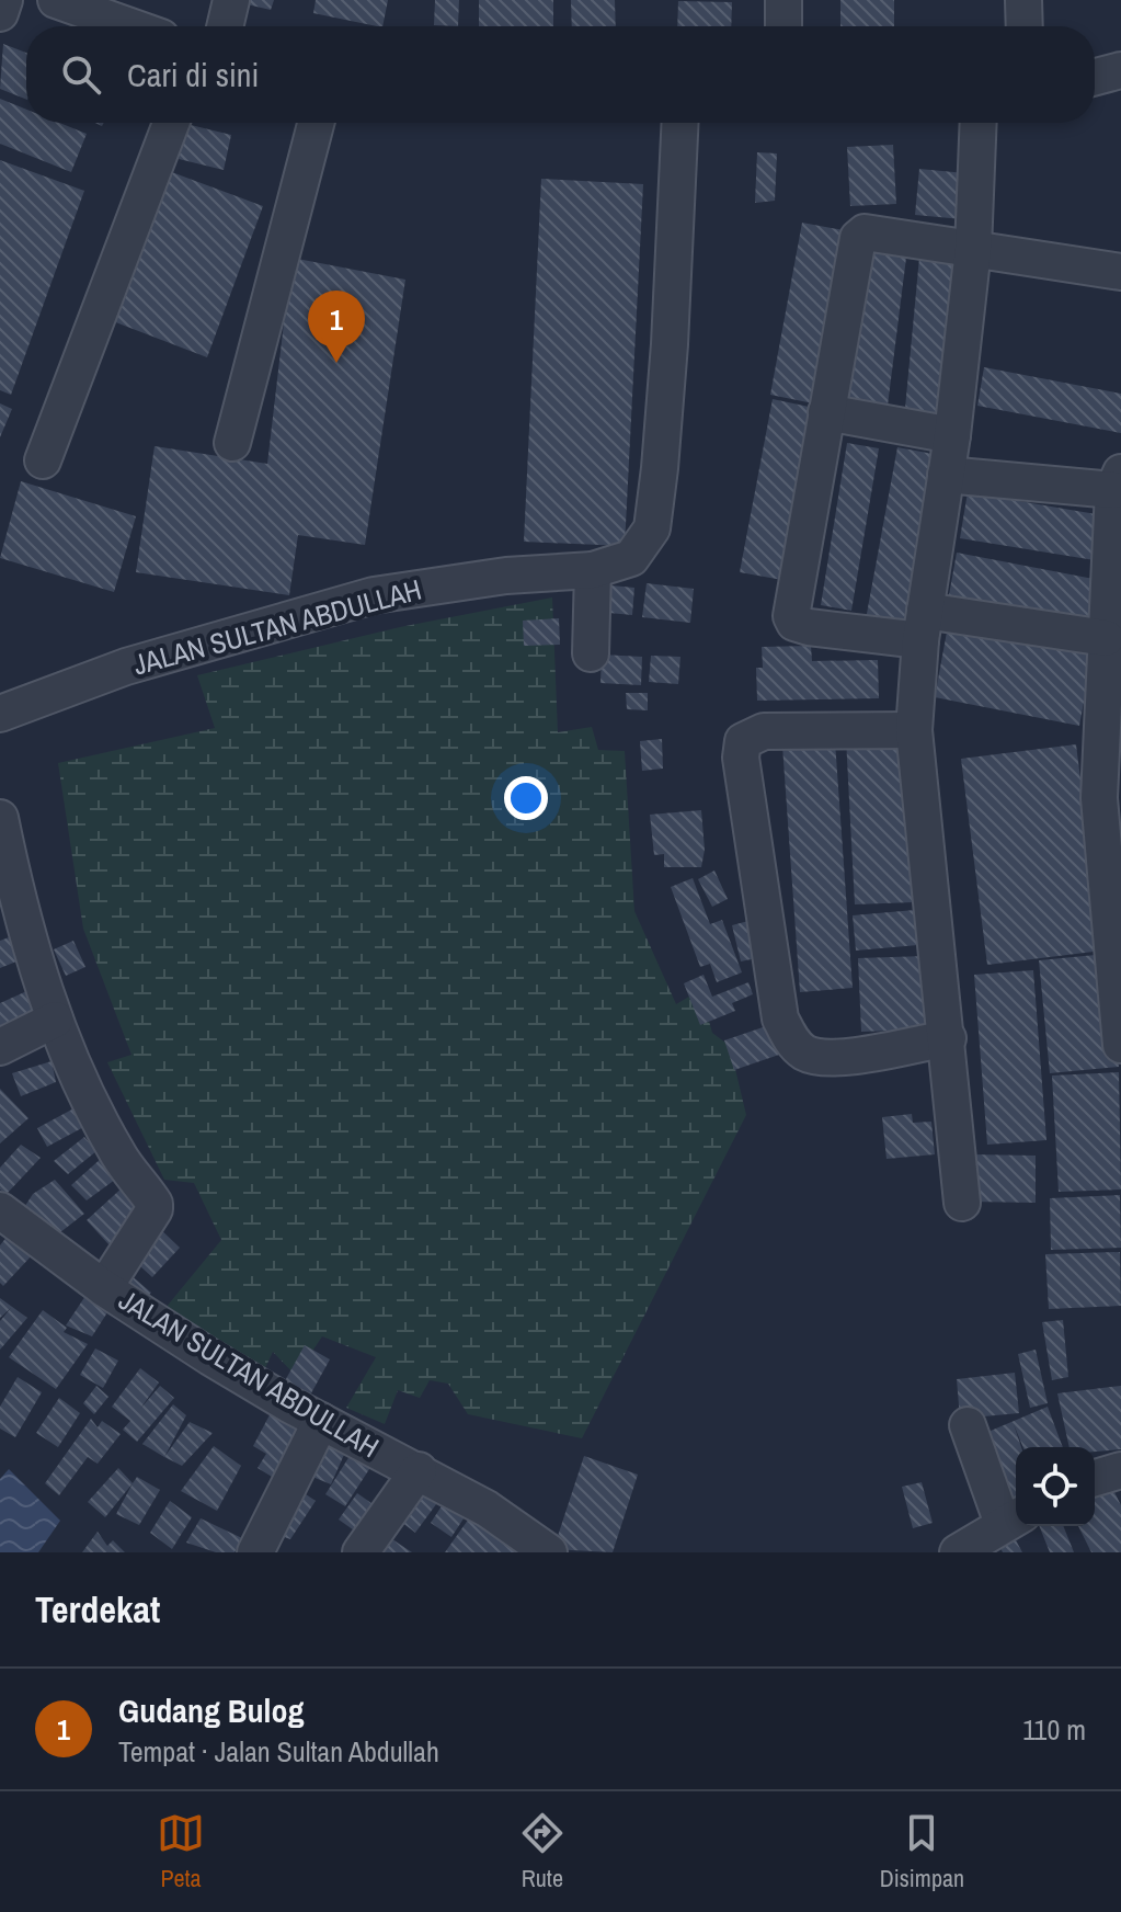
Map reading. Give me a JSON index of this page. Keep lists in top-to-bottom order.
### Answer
{
  "streets": {
    "street": ["JALAN SULTAN ABDULLAH"]
  },
  "page": {
    "search": "Cari di sini",
    "pins": "1",
    "heading": "Terdekat",
    "list": [
      {
        "mark": "1",
        "name": "Gudang Bulog",
        "note": "Tempat · Jalan Sultan Abdullah",
        "value": "110 m"
      }
    ],
    "nav": ["Peta", "Rute", "Disimpan"]
  }
}
